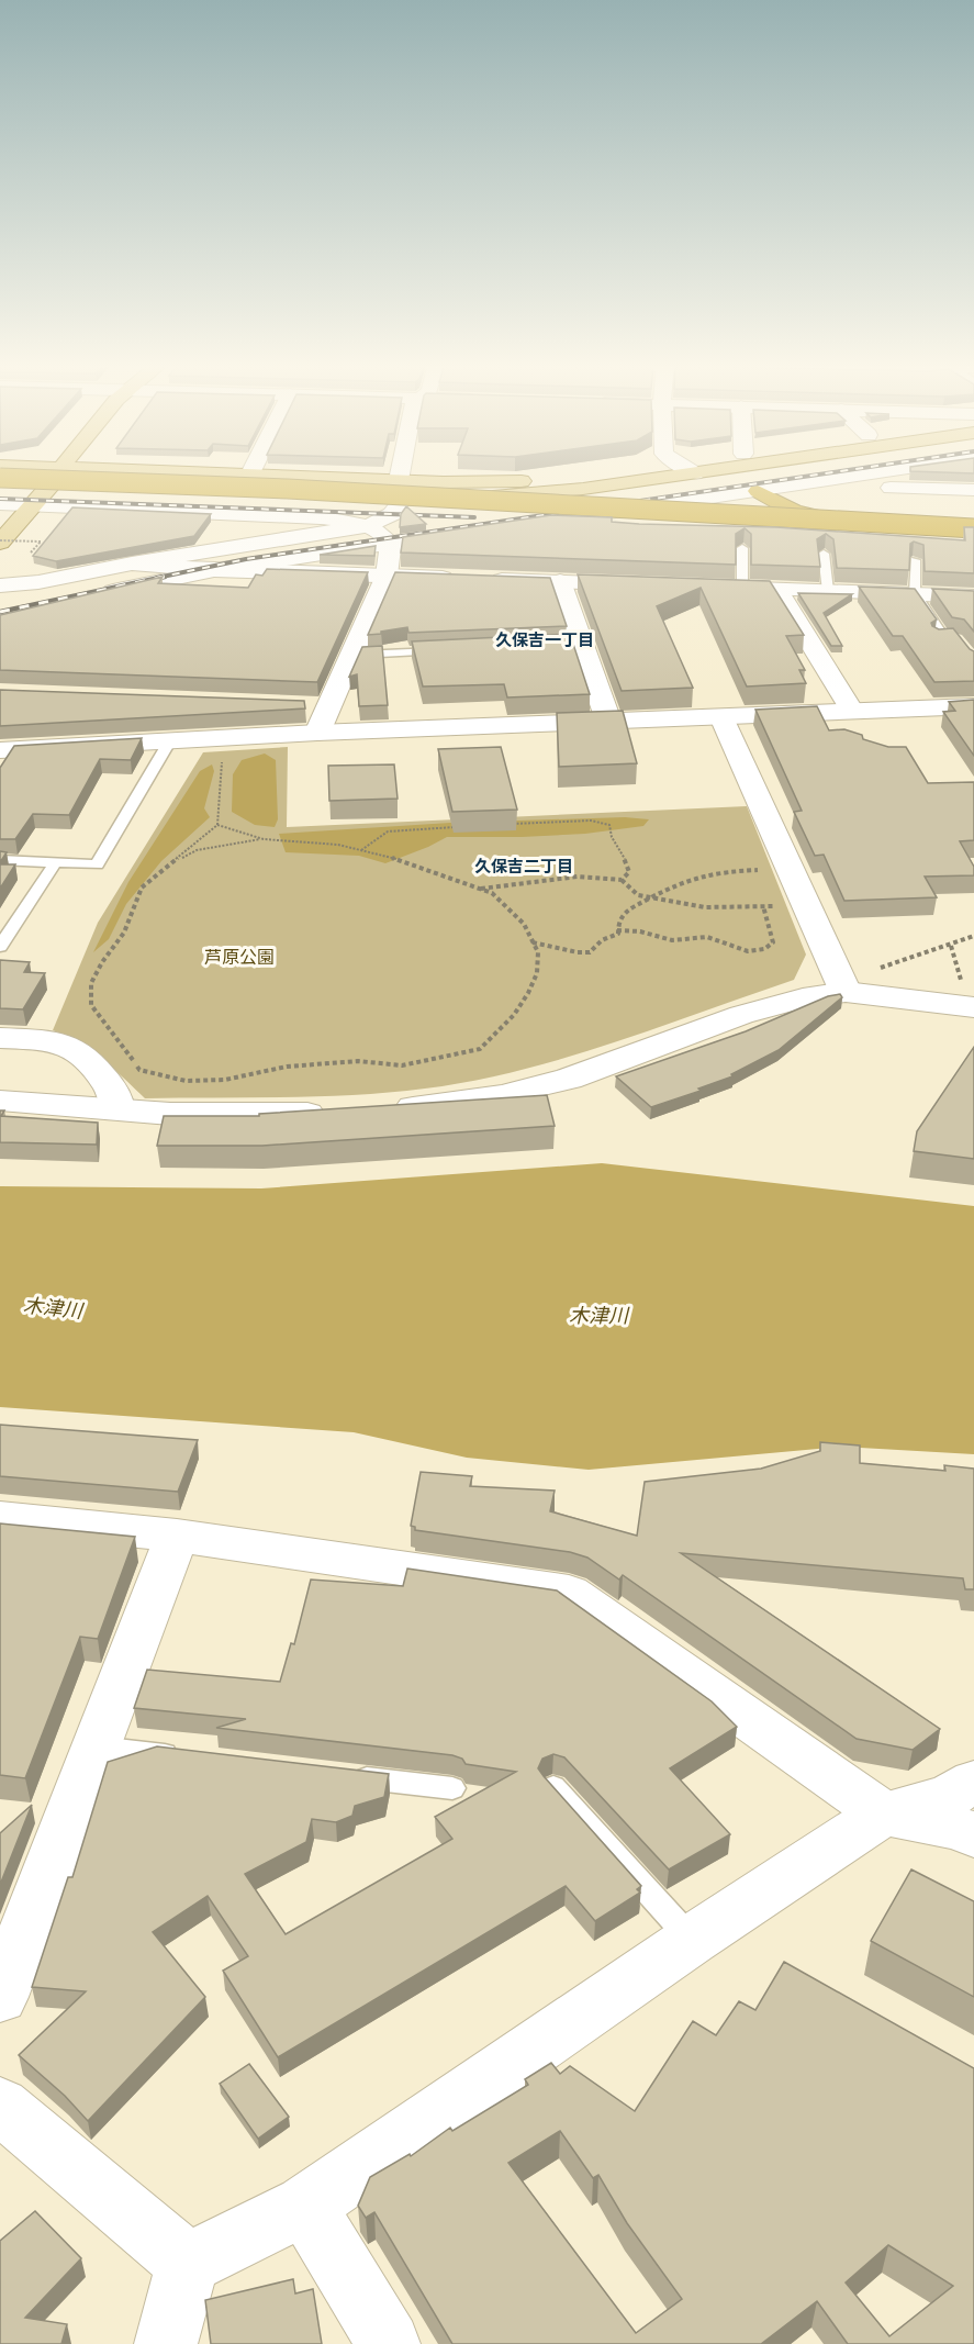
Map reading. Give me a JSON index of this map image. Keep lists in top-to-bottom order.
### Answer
{
  "districts": ["久保吉一丁目", "久保吉二丁目"],
  "water": ["木津川"],
  "parks": ["芦原公園"]
}
